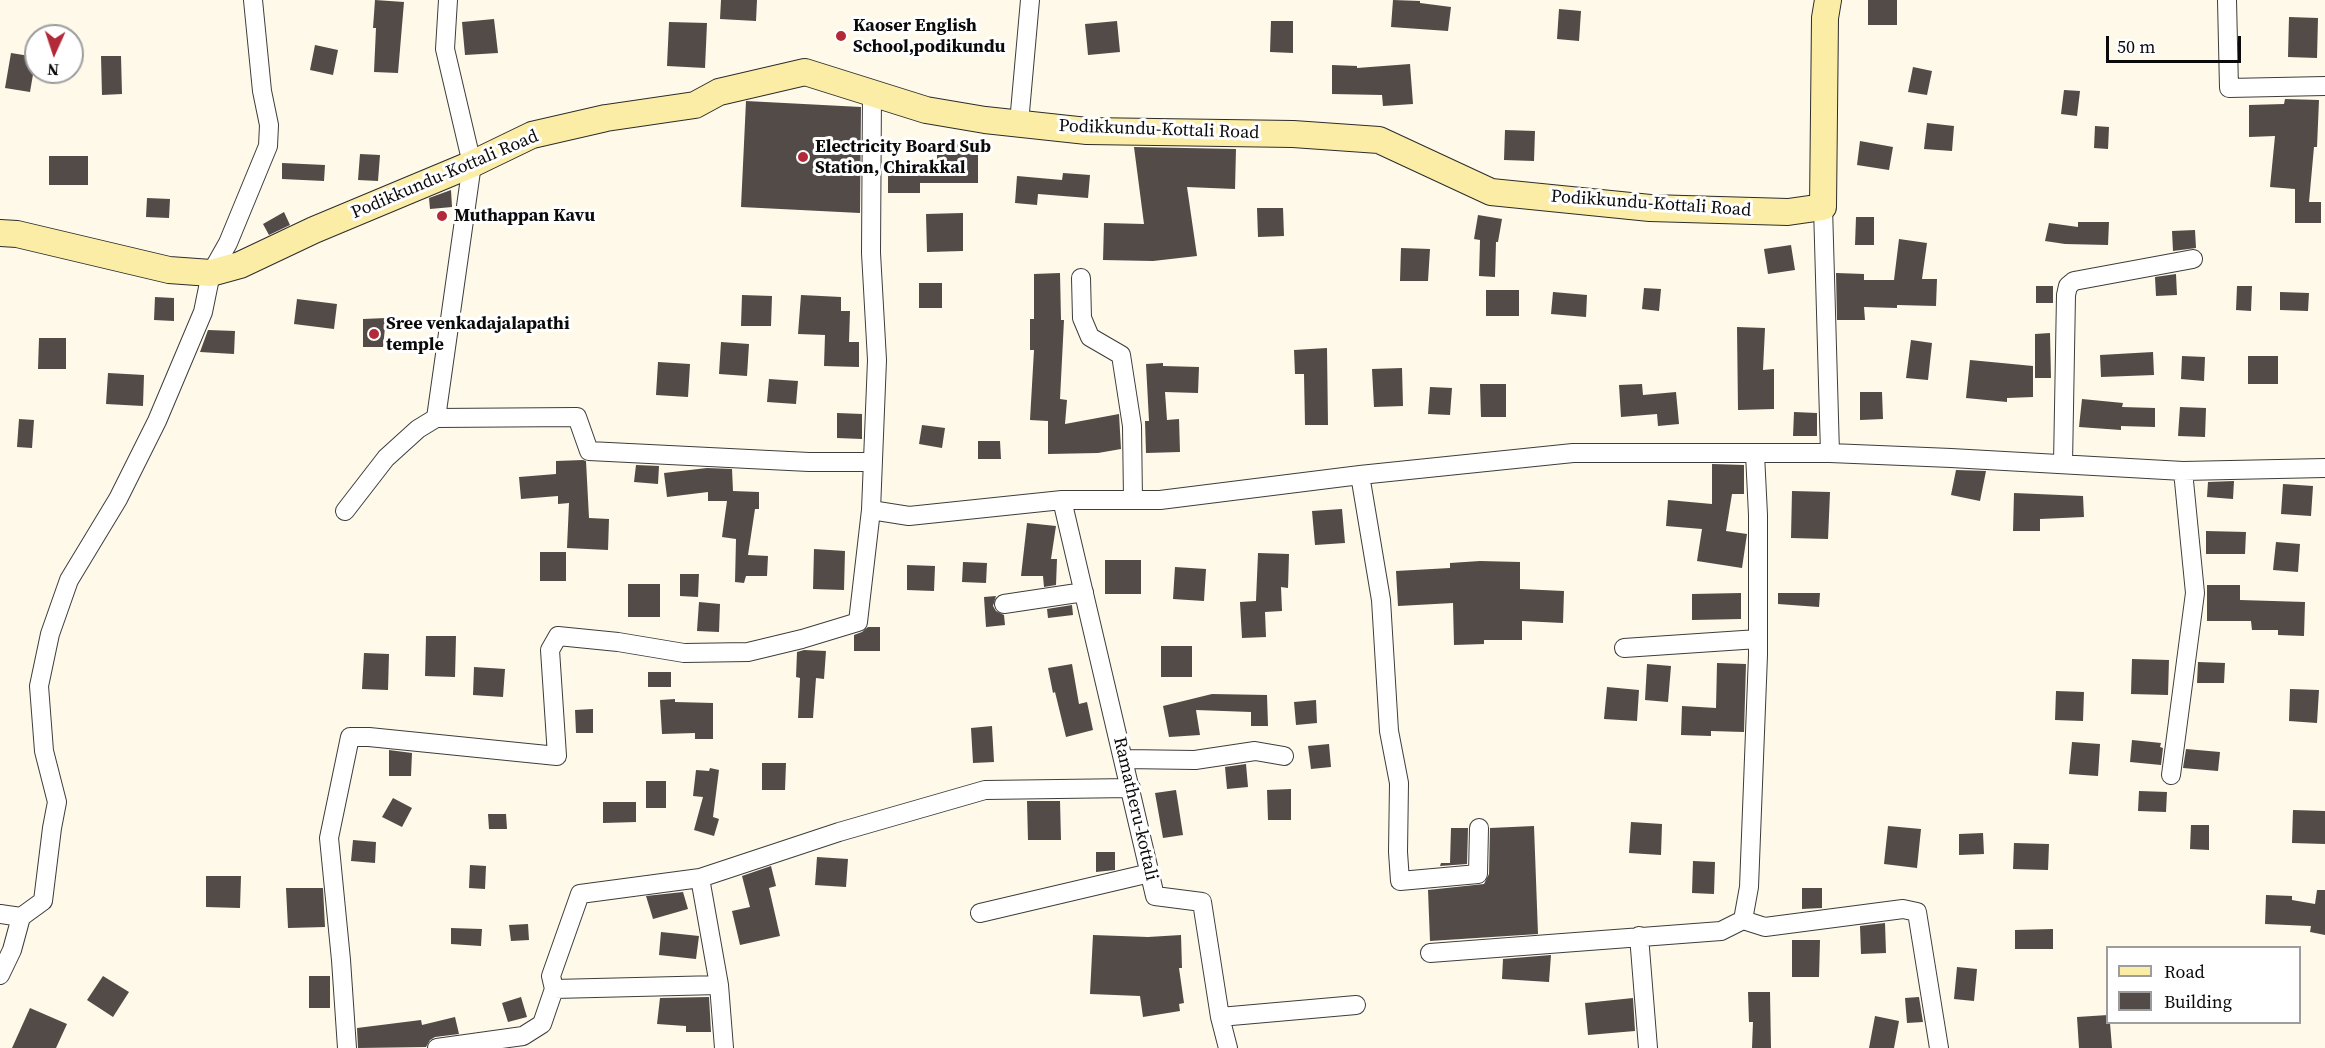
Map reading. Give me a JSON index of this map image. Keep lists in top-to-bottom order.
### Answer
{
  "streets": {
    "main road": ["Podikkundu-Kottali Road"],
    "street": ["Ramatheru-kottali"]
  },
  "places": [
    "Kaoser English School,podikundu",
    "Electricity Board Sub Station, Chirakkal",
    "Muthappan Kavu",
    "Sree venkadajalapathi temple"
  ],
  "legend": ["Road", "Building"],
  "scale_bar": "50 m",
  "north": "bottom"
}
